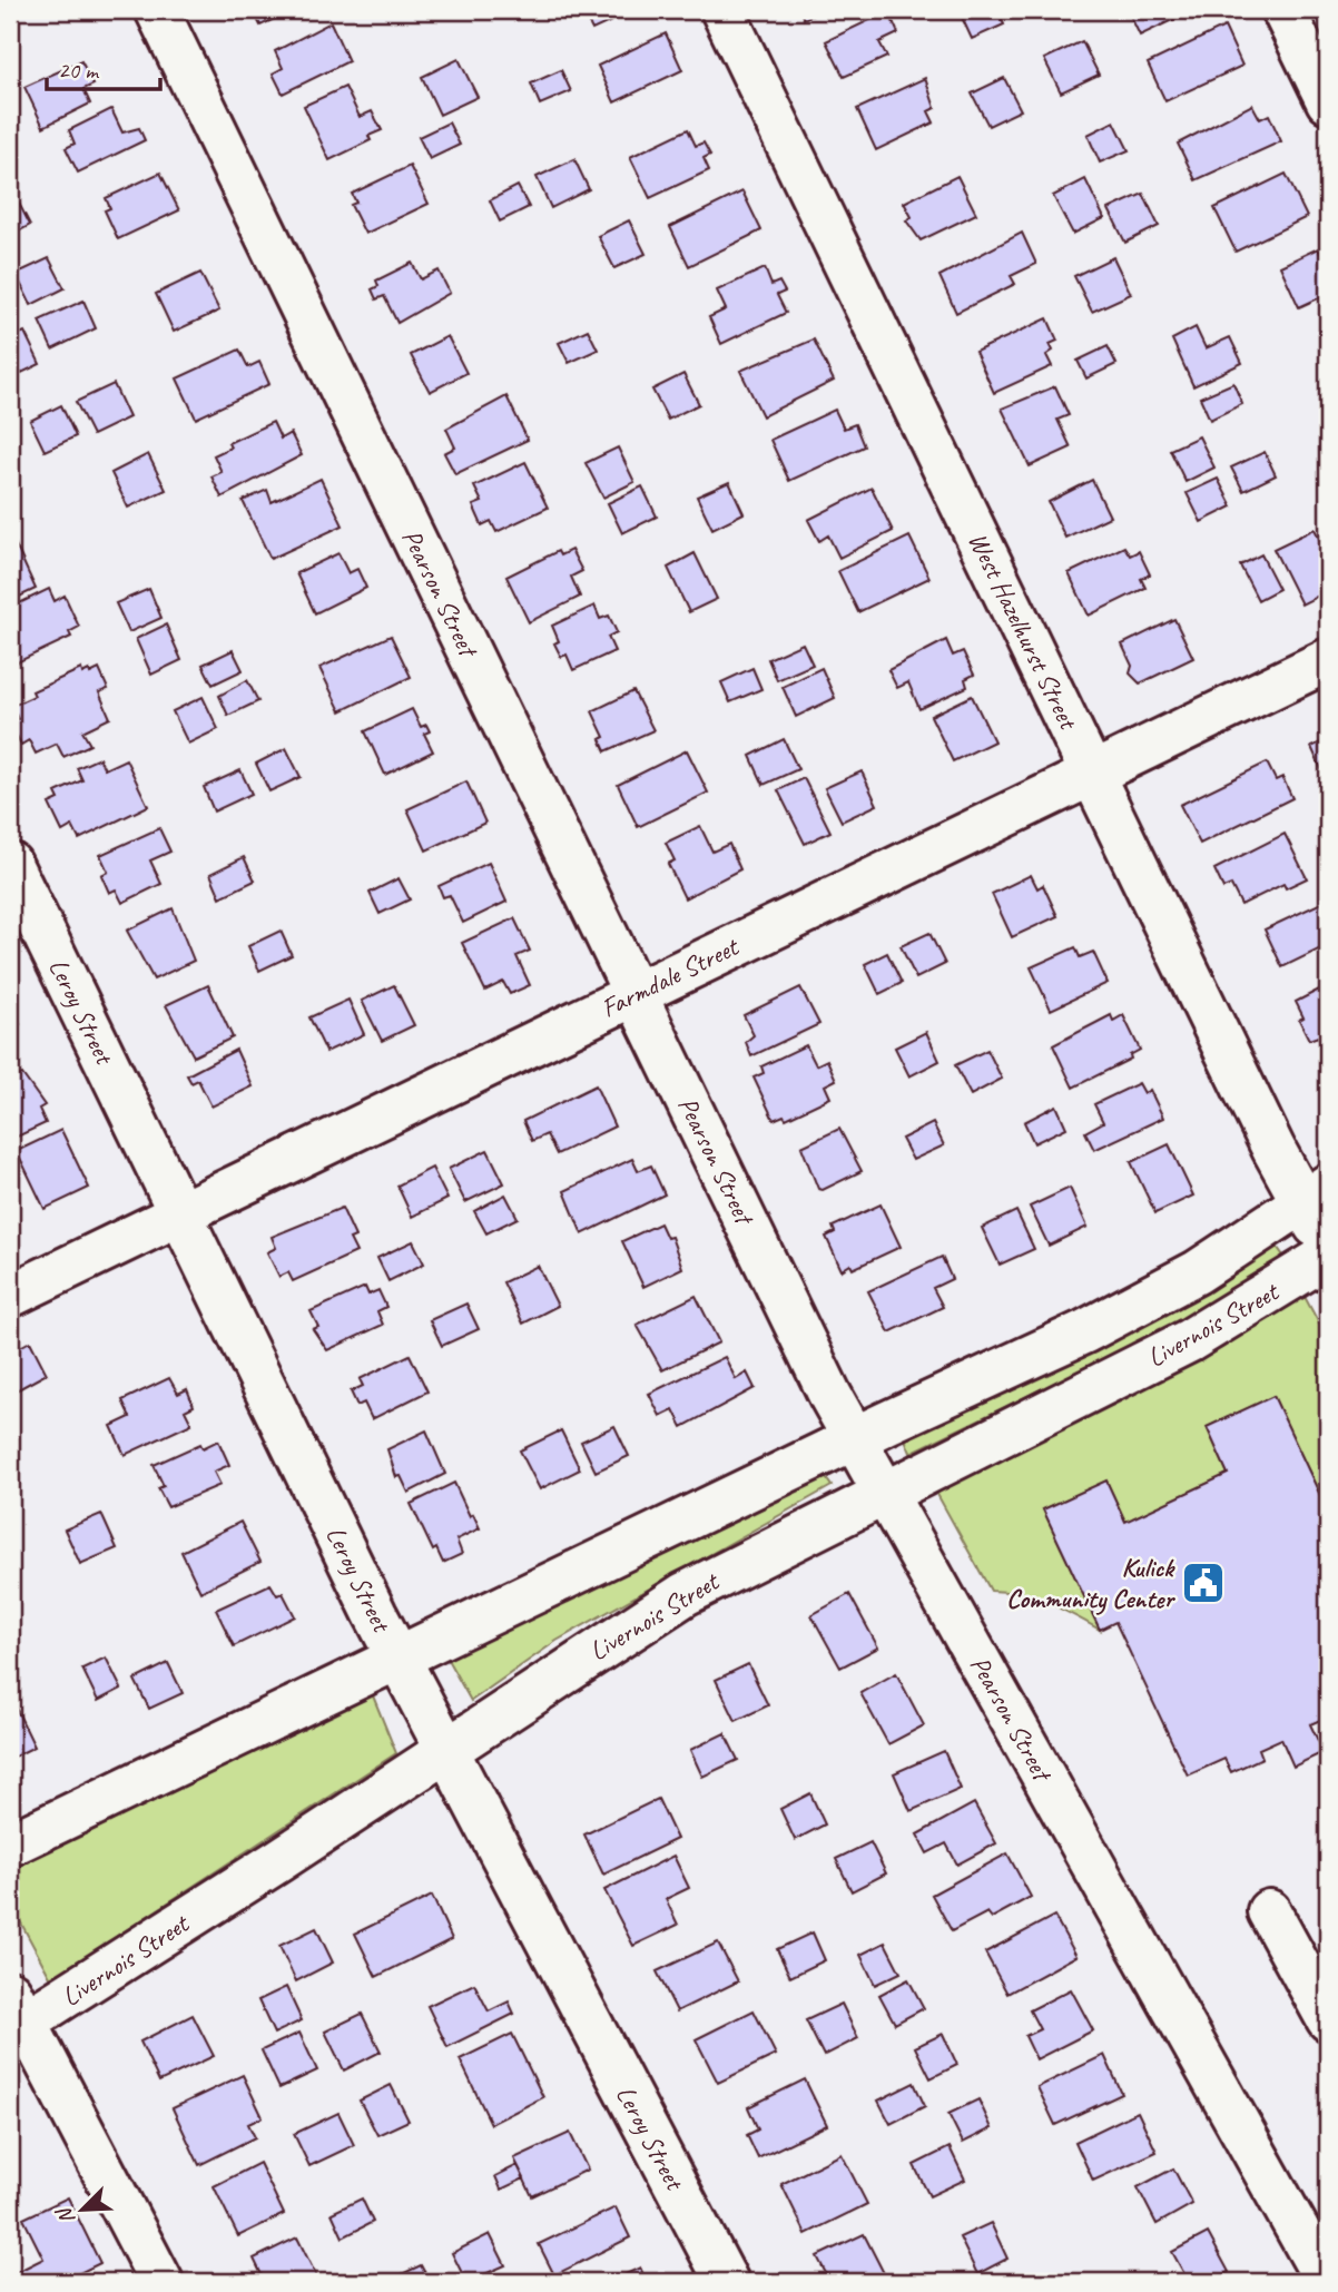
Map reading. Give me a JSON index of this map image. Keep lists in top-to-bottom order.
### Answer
{
  "streets": {
    "street": [
      "Pearson Street",
      "West Hazelhurst Street",
      "Farmdale Street",
      "Leroy Street",
      "Livernois Street"
    ]
  },
  "crossings": [
    ["Pearson Street", "Farmdale Street"],
    ["Pearson Street", "Livernois Street"],
    ["West Hazelhurst Street", "Farmdale Street"],
    ["West Hazelhurst Street", "Livernois Street"],
    ["Farmdale Street", "Leroy Street"],
    ["Leroy Street", "Livernois Street"]
  ],
  "places": {
    "public building": ["Kulick Community Center"]
  },
  "scale_bar": "20 m",
  "north": "bottom left"
}
